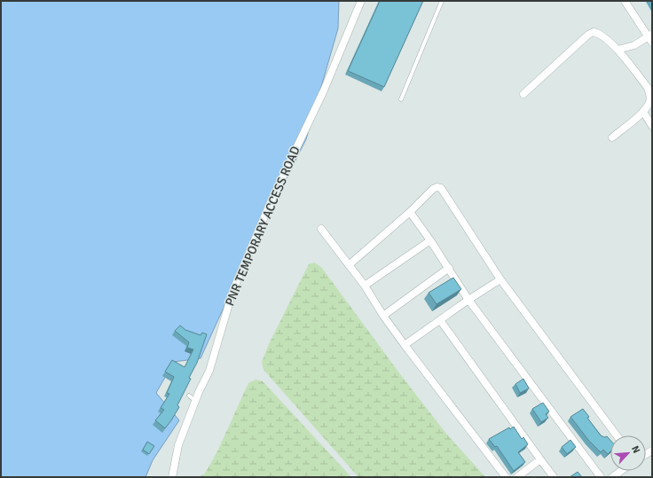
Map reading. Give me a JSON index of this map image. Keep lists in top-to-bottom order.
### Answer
{
  "streets": {
    "street": ["PNR TEMPORARY ACCESS ROAD"]
  },
  "north": "top right"
}
